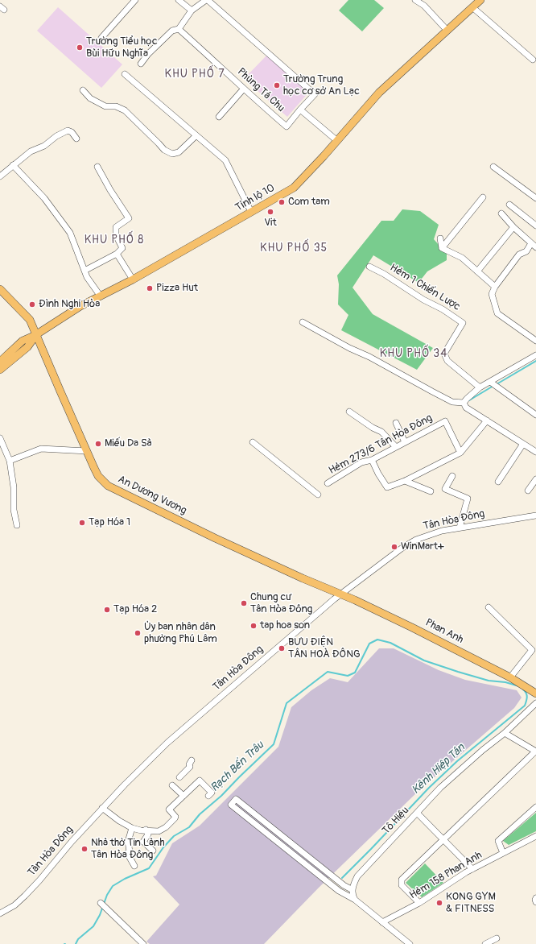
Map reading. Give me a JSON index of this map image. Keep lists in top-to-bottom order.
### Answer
{
  "streets": {
    "main road": ["Tỉnh lộ 10", "An Dương Vương", "Phan Anh"],
    "street": [
      "Phùng Tá Chu",
      "Hẻm 1 Chiến Lược",
      "Hẻm 273/6 Tân Hòa Đông",
      "Tân Hòa Đông",
      "Tô Hiệu",
      "Hẻm 158 Phan Anh"
    ]
  },
  "crossings": [
    ["Phùng Tá Chu", "Tỉnh lộ 10"],
    ["Tỉnh lộ 10", "An Dương Vương"],
    ["An Dương Vương", "Tân Hòa Đông"],
    ["An Dương Vương", "Phan Anh"],
    ["Tân Hòa Đông", "Phan Anh"]
  ],
  "districts": [
    "KHU PHỐ 7",
    "KHU PHỐ 8",
    "KHU PHỐ 35",
    "KHU PHỐ 34"
  ],
  "water": ["Rạch Bến Trâu", "Kênh Hiệp Tân"],
  "places": [
    "Trường Tiểu học Bùi Hữu Nghĩa",
    "Trường Trung học cơ sở An Lạc",
    "Com tam",
    "Vit",
    "Pizza Hut",
    "Đình Nghi Hòa",
    "Miếu Da Sà",
    "Tạp Hóa 1",
    "WinMart+",
    "Chung cư Tân Hòa Đông",
    "Tạp Hóa 2",
    "tap hoa son",
    "Ủy ban nhân dân phường Phú Lâm",
    "BƯU ĐIỆN TÂN HOÀ ĐÔNG",
    "Nhà thờ Tin Lành Tân Hòa Đông",
    "KONG GYM & FITNESS"
  ]
}
